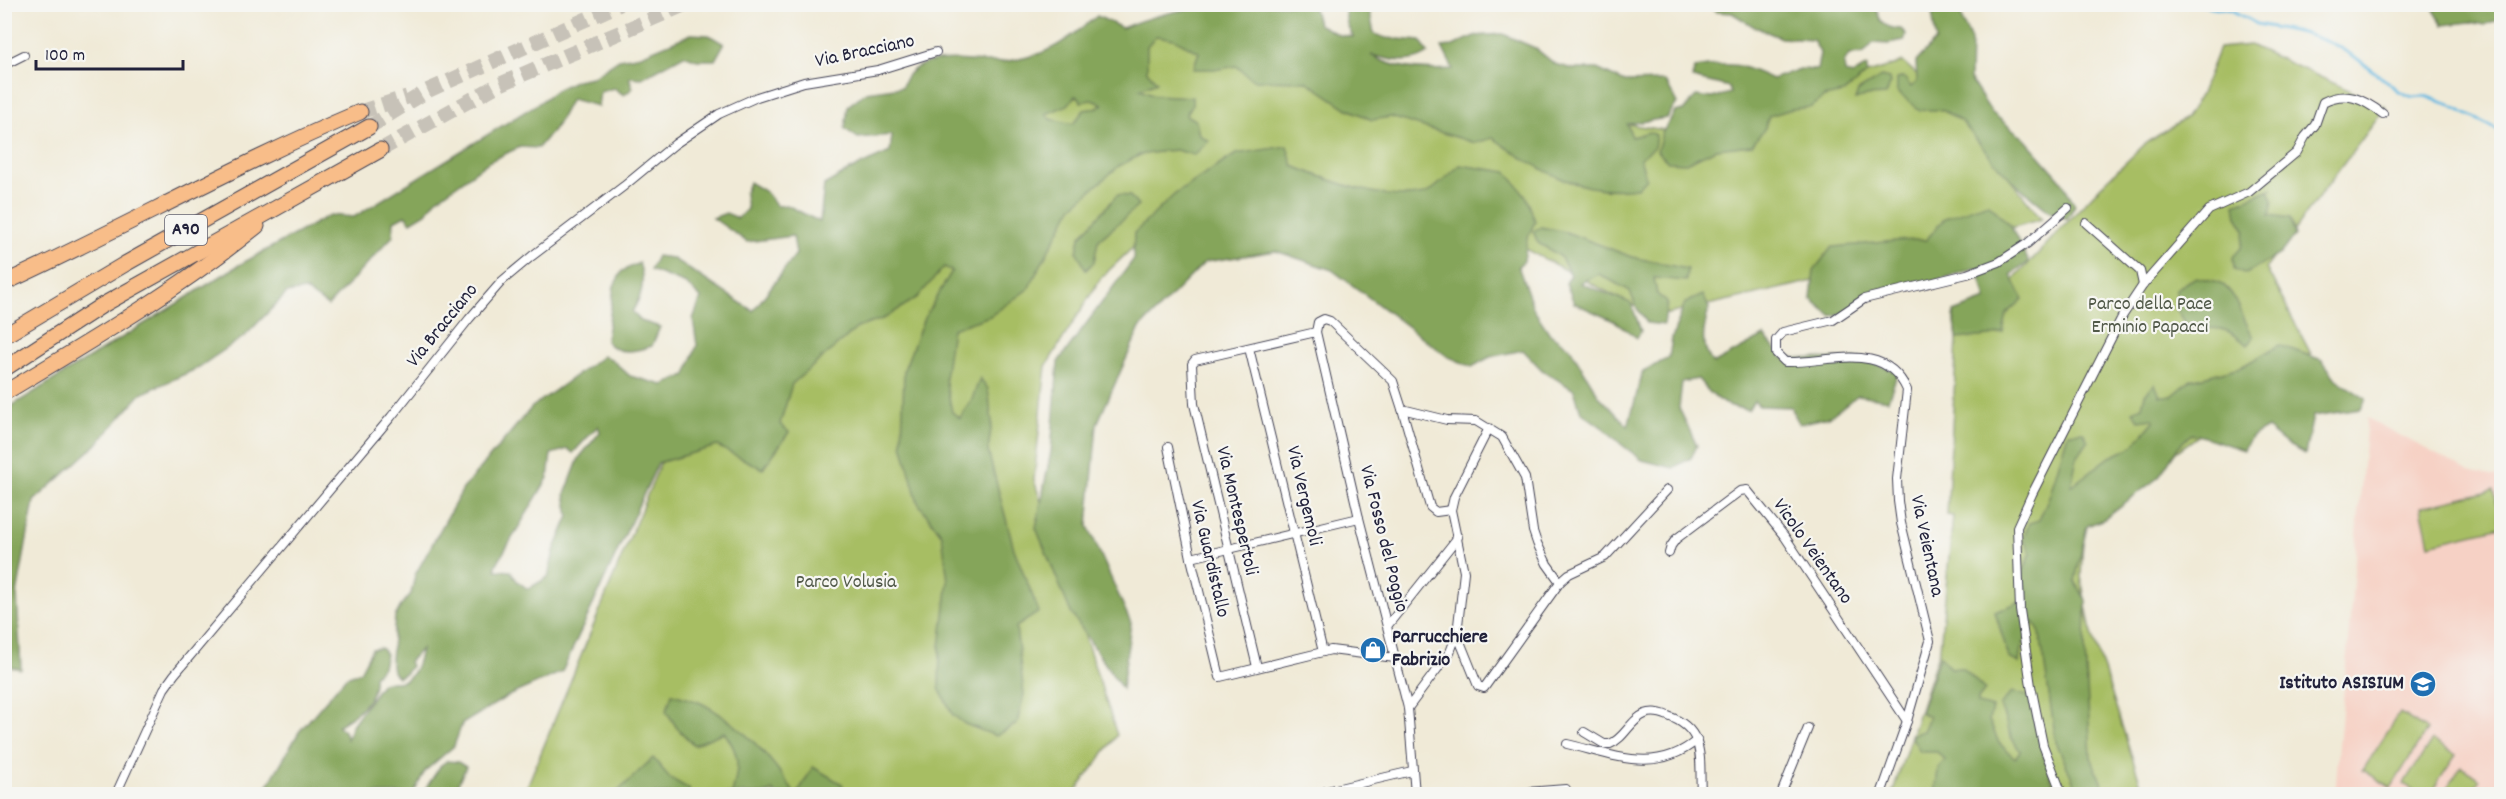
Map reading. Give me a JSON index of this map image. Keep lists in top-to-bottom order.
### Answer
{
  "streets": {
    "highway": ["A90"],
    "street": [
      "Via Bracciano",
      "Via Vergemoli",
      "Via Montespertoli",
      "Via Fosso del Poggio",
      "Via Veientana",
      "Vicolo Veientano",
      "Via Guardistallo"
    ]
  },
  "crossings": [
    ["Via Vergemoli", "Via Montespertoli"],
    ["Via Montespertoli", "Via Guardistallo"],
    ["Via Veientana", "Vicolo Veientano"]
  ],
  "parks": ["Parco della Pace Erminio Papacci", "Parco Volusia"],
  "places": {
    "shop": ["Parrucchiere Fabrizio"],
    "school or university": ["Istituto ASISIUM"]
  },
  "scale_bar": "100 m"
}
